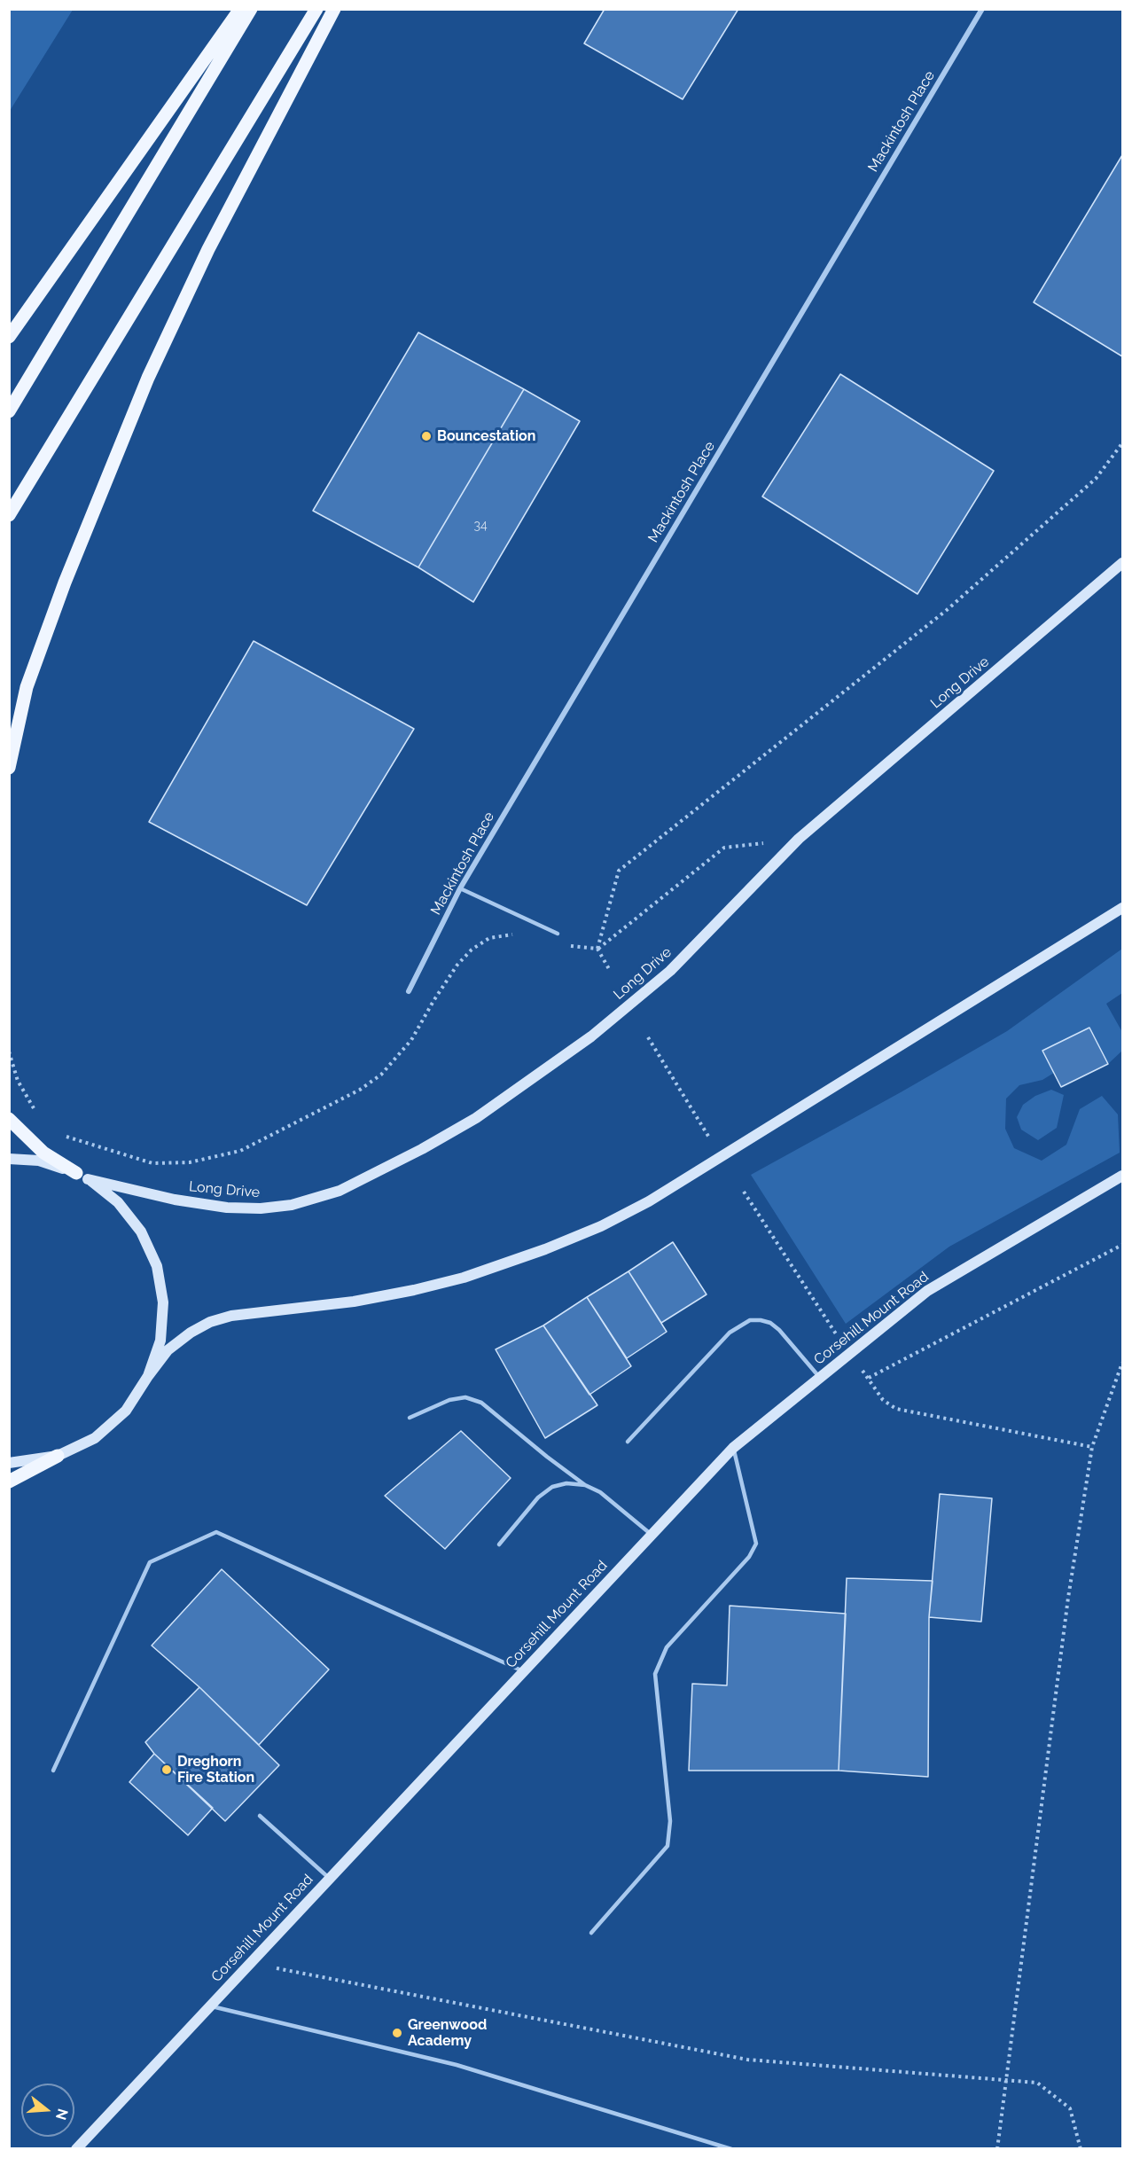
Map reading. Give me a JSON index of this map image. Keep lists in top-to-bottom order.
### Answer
{
  "streets": {
    "main road": ["Long Drive", "Corsehill Mount Road"],
    "street": ["Mackintosh Place"]
  },
  "places": ["Bouncestation", "Dreghorn Fire Station", "Greenwood Academy"],
  "house_numbers": ["34"],
  "north": "right"
}
